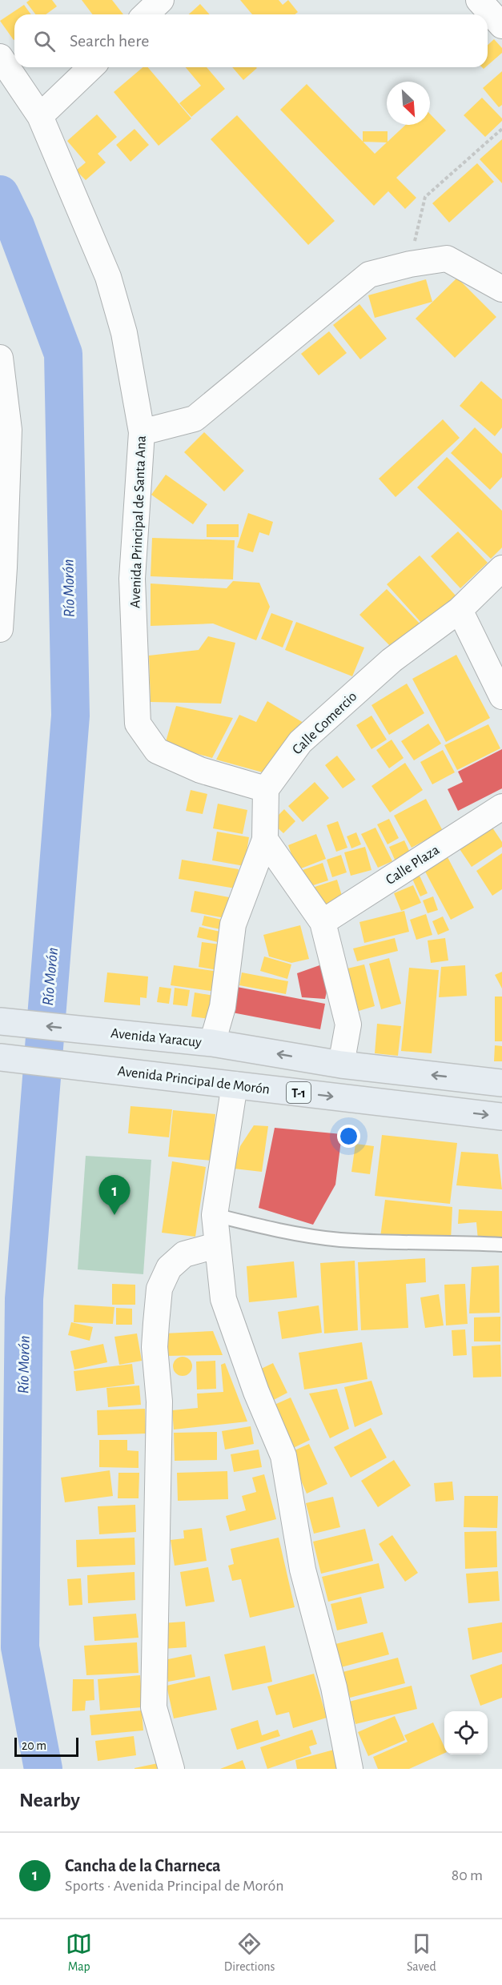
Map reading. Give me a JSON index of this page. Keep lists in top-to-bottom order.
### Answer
{
  "streets": {
    "main road": ["Avenida Yaracuy", "Avenida Principal de Morón", "T-1"],
    "street": ["Avenida Principal de Santa Ana", "Calle Comercio", "Calle Plaza"]
  },
  "crossings": [
    ["Avenida Principal de Santa Ana", "Calle Comercio"]
  ],
  "one_way": ["Avenida Yaracuy"],
  "water": ["Río Morón"],
  "scale_bar": "20 m",
  "north": "bottom right",
  "page": {
    "search": "Search here",
    "pins": "1",
    "scale": "20 m",
    "heading": "Nearby",
    "list": [
      {
        "mark": "1",
        "name": "Cancha de la Charneca",
        "note": "Sports · Avenida Principal de Morón",
        "value": "80 m"
      }
    ],
    "nav": ["Map", "Directions", "Saved"]
  }
}
